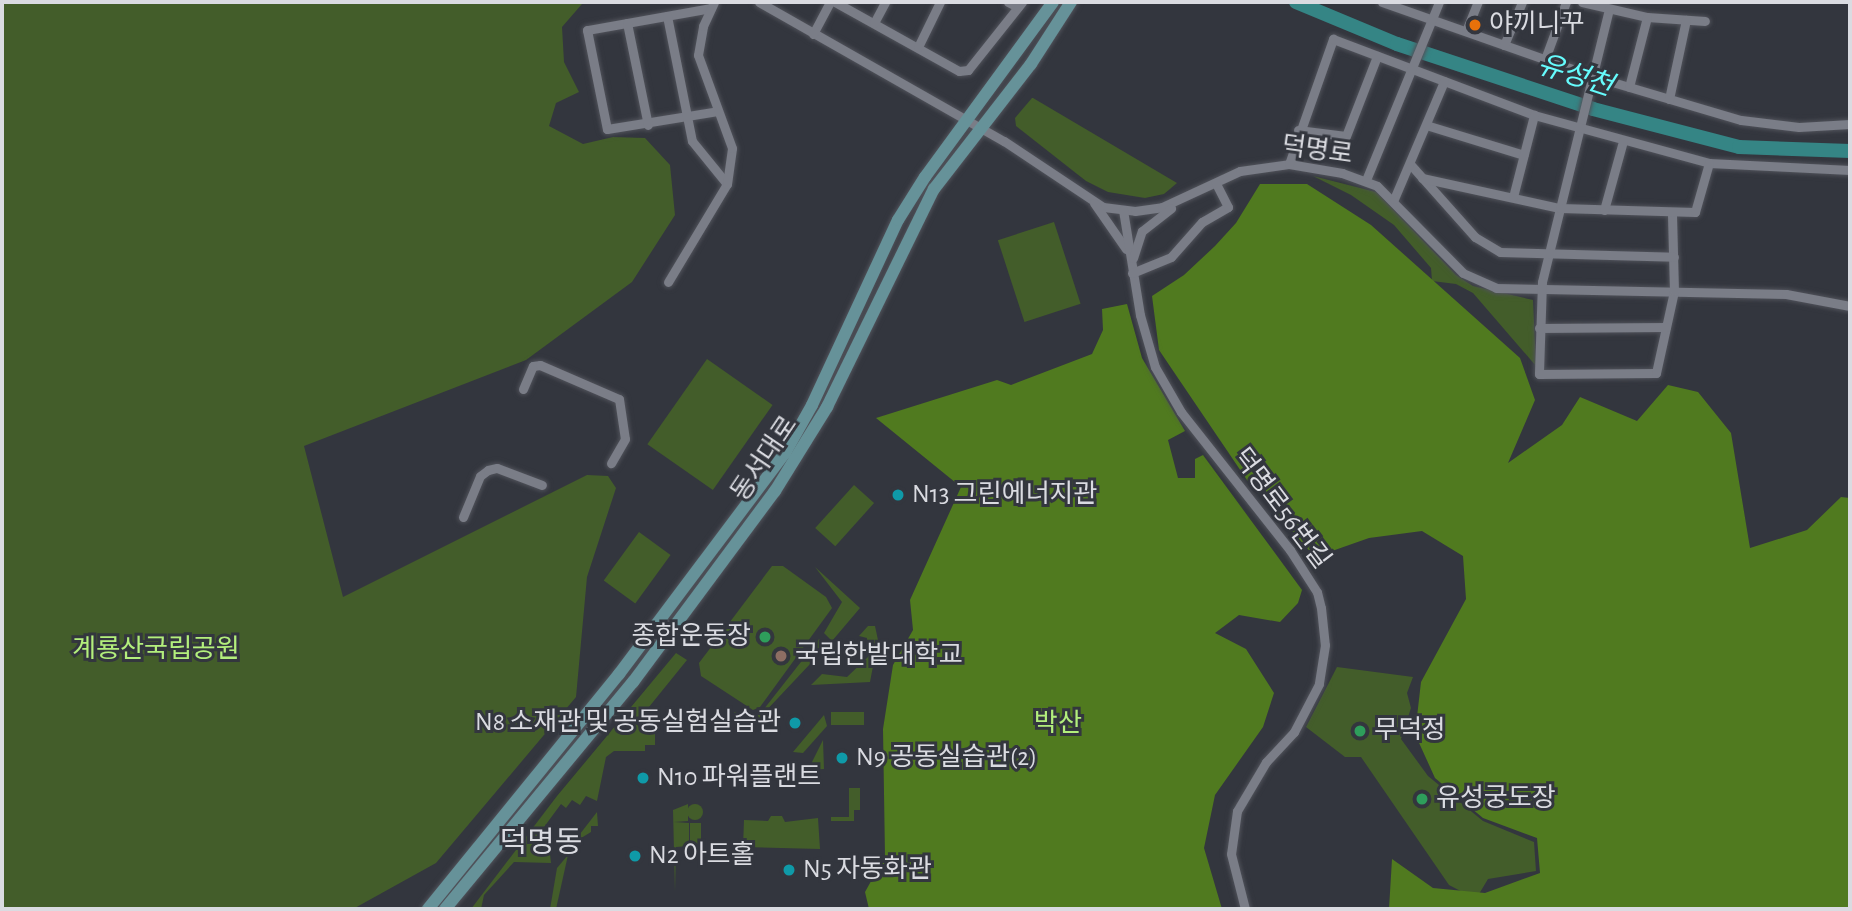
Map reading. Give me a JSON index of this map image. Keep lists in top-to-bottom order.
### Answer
{
  "streets": {
    "street": ["덕명로", "동서대로", "덕명로56번길"]
  },
  "crossings": [
    ["덕명로", "동서대로"],
    ["덕명로", "덕명로56번길"]
  ],
  "districts": ["덕명동"],
  "water": ["유성천"],
  "parks": ["계룡산국립공원", "박산"],
  "places": [
    "야끼니꾸",
    "N13 그린에너지관",
    "종합운동장",
    "국립한밭대학교",
    "N8 소재관 및 공동실험실습관",
    "무덕정",
    "N9 공동실습관(2)",
    "N10 파워플랜트",
    "유성궁도장",
    "N2 아트홀",
    "N5 자동화관"
  ]
}
